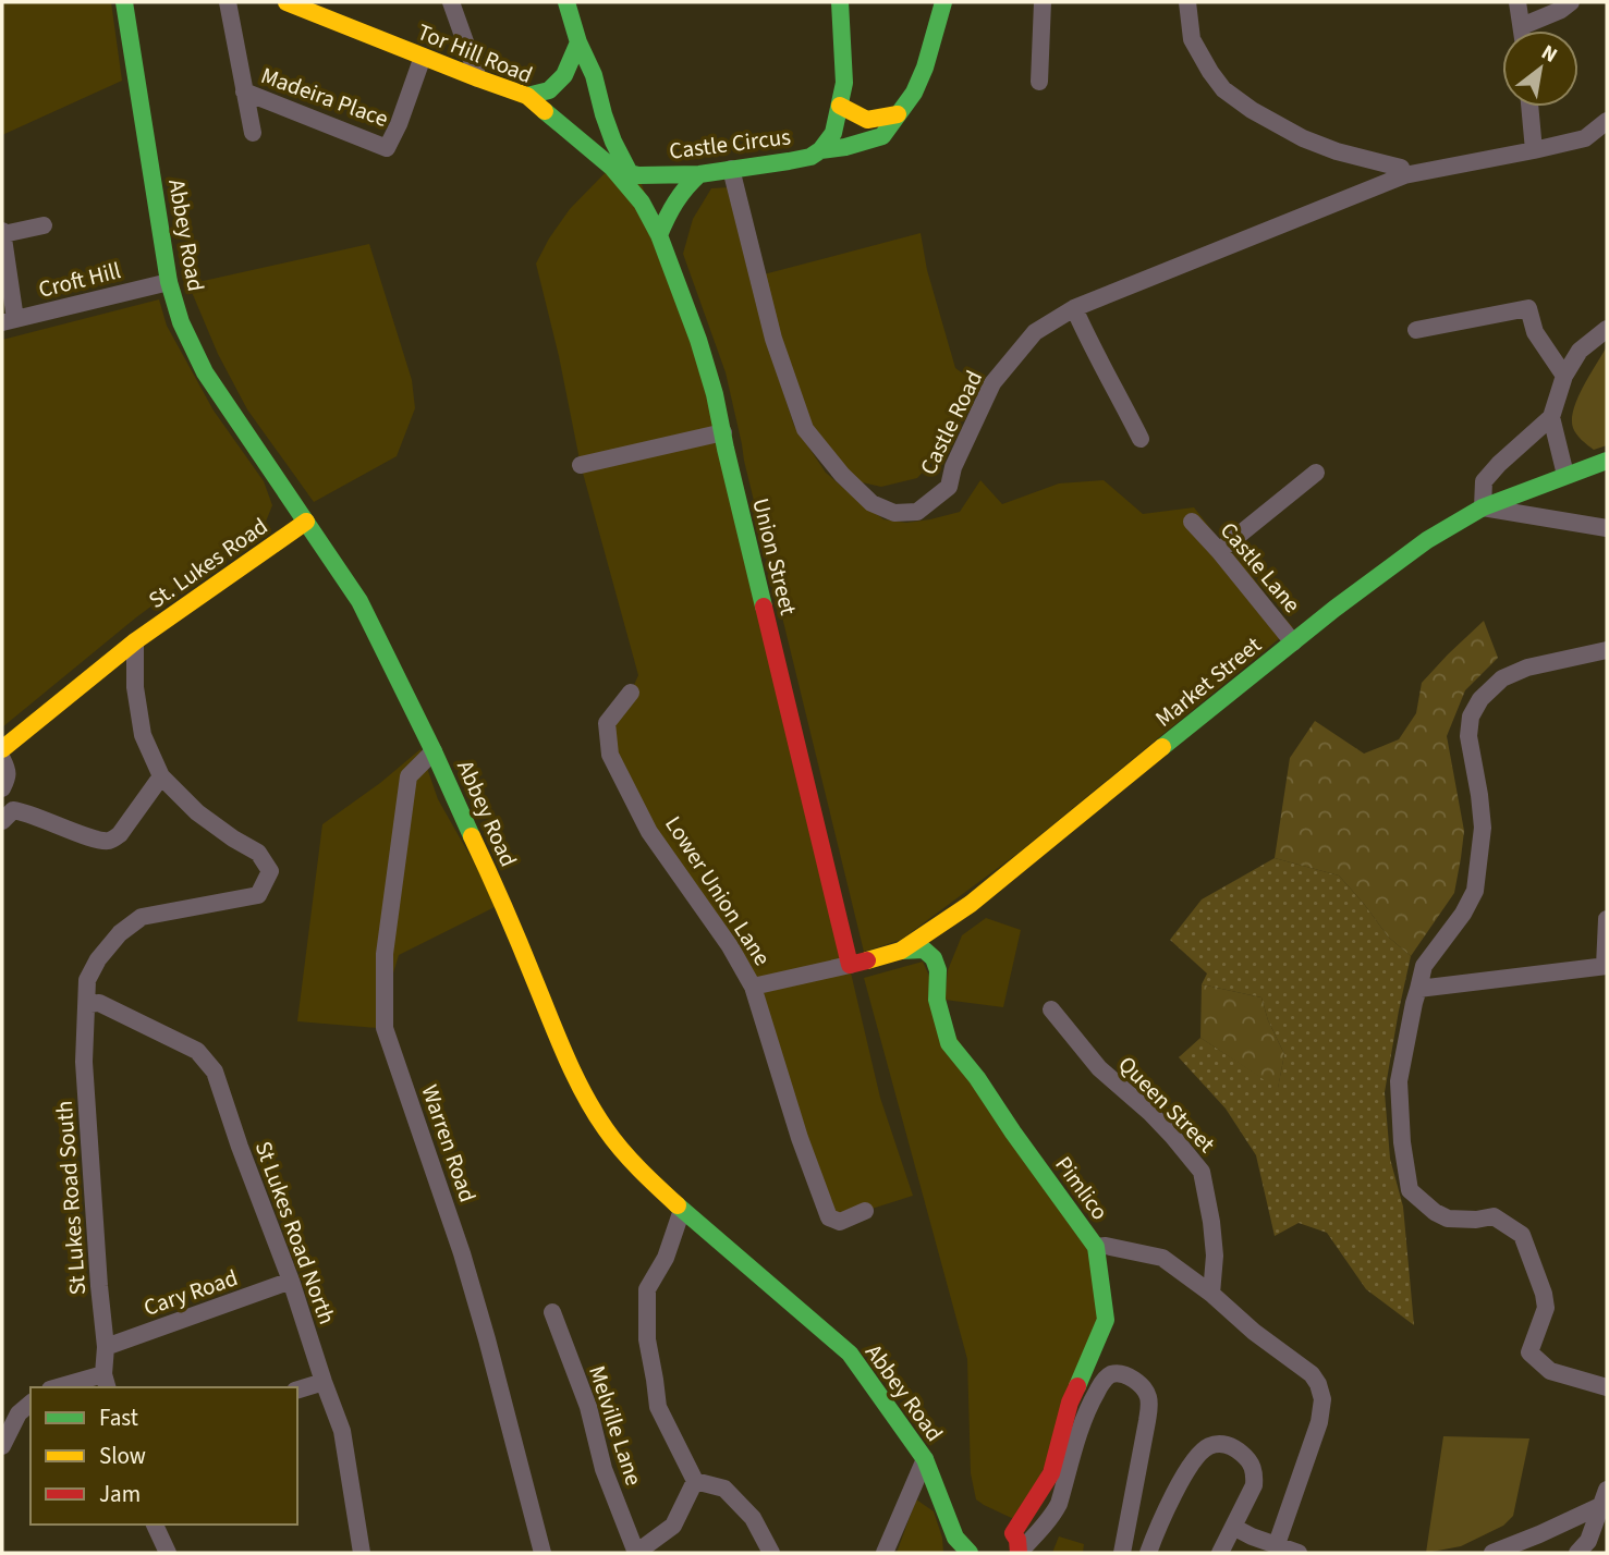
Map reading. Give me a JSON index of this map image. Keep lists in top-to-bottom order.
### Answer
{
  "streets": {
    "street": [
      "Tor Hill Road",
      "Madeira Place",
      "Castle Circus",
      "Abbey Road",
      "Croft Hill",
      "Castle Road",
      "Union Street",
      "St. Lukes Road",
      "Castle Lane",
      "Market Street",
      "Lower Union Lane",
      "Queen Street",
      "Warren Road",
      "Pimlico",
      "St Lukes Road South",
      "St Lukes Road North",
      "Cary Road",
      "Melville Lane"
    ]
  },
  "crossings": [
    ["Tor Hill Road", "Madeira Place"],
    ["Tor Hill Road", "Castle Circus"],
    ["Tor Hill Road", "Union Street"],
    ["Castle Circus", "Castle Road"],
    ["Abbey Road", "Croft Hill"],
    ["Abbey Road", "St. Lukes Road"],
    ["Abbey Road", "Warren Road"],
    ["Union Street", "Market Street"],
    ["Castle Lane", "Market Street"],
    ["Market Street", "Lower Union Lane"],
    ["Market Street", "Pimlico"],
    ["St Lukes Road South", "St Lukes Road North"],
    ["St Lukes Road South", "Cary Road"],
    ["St Lukes Road North", "Cary Road"]
  ],
  "legend": ["Fast", "Slow", "Jam"],
  "north": "top right"
}
